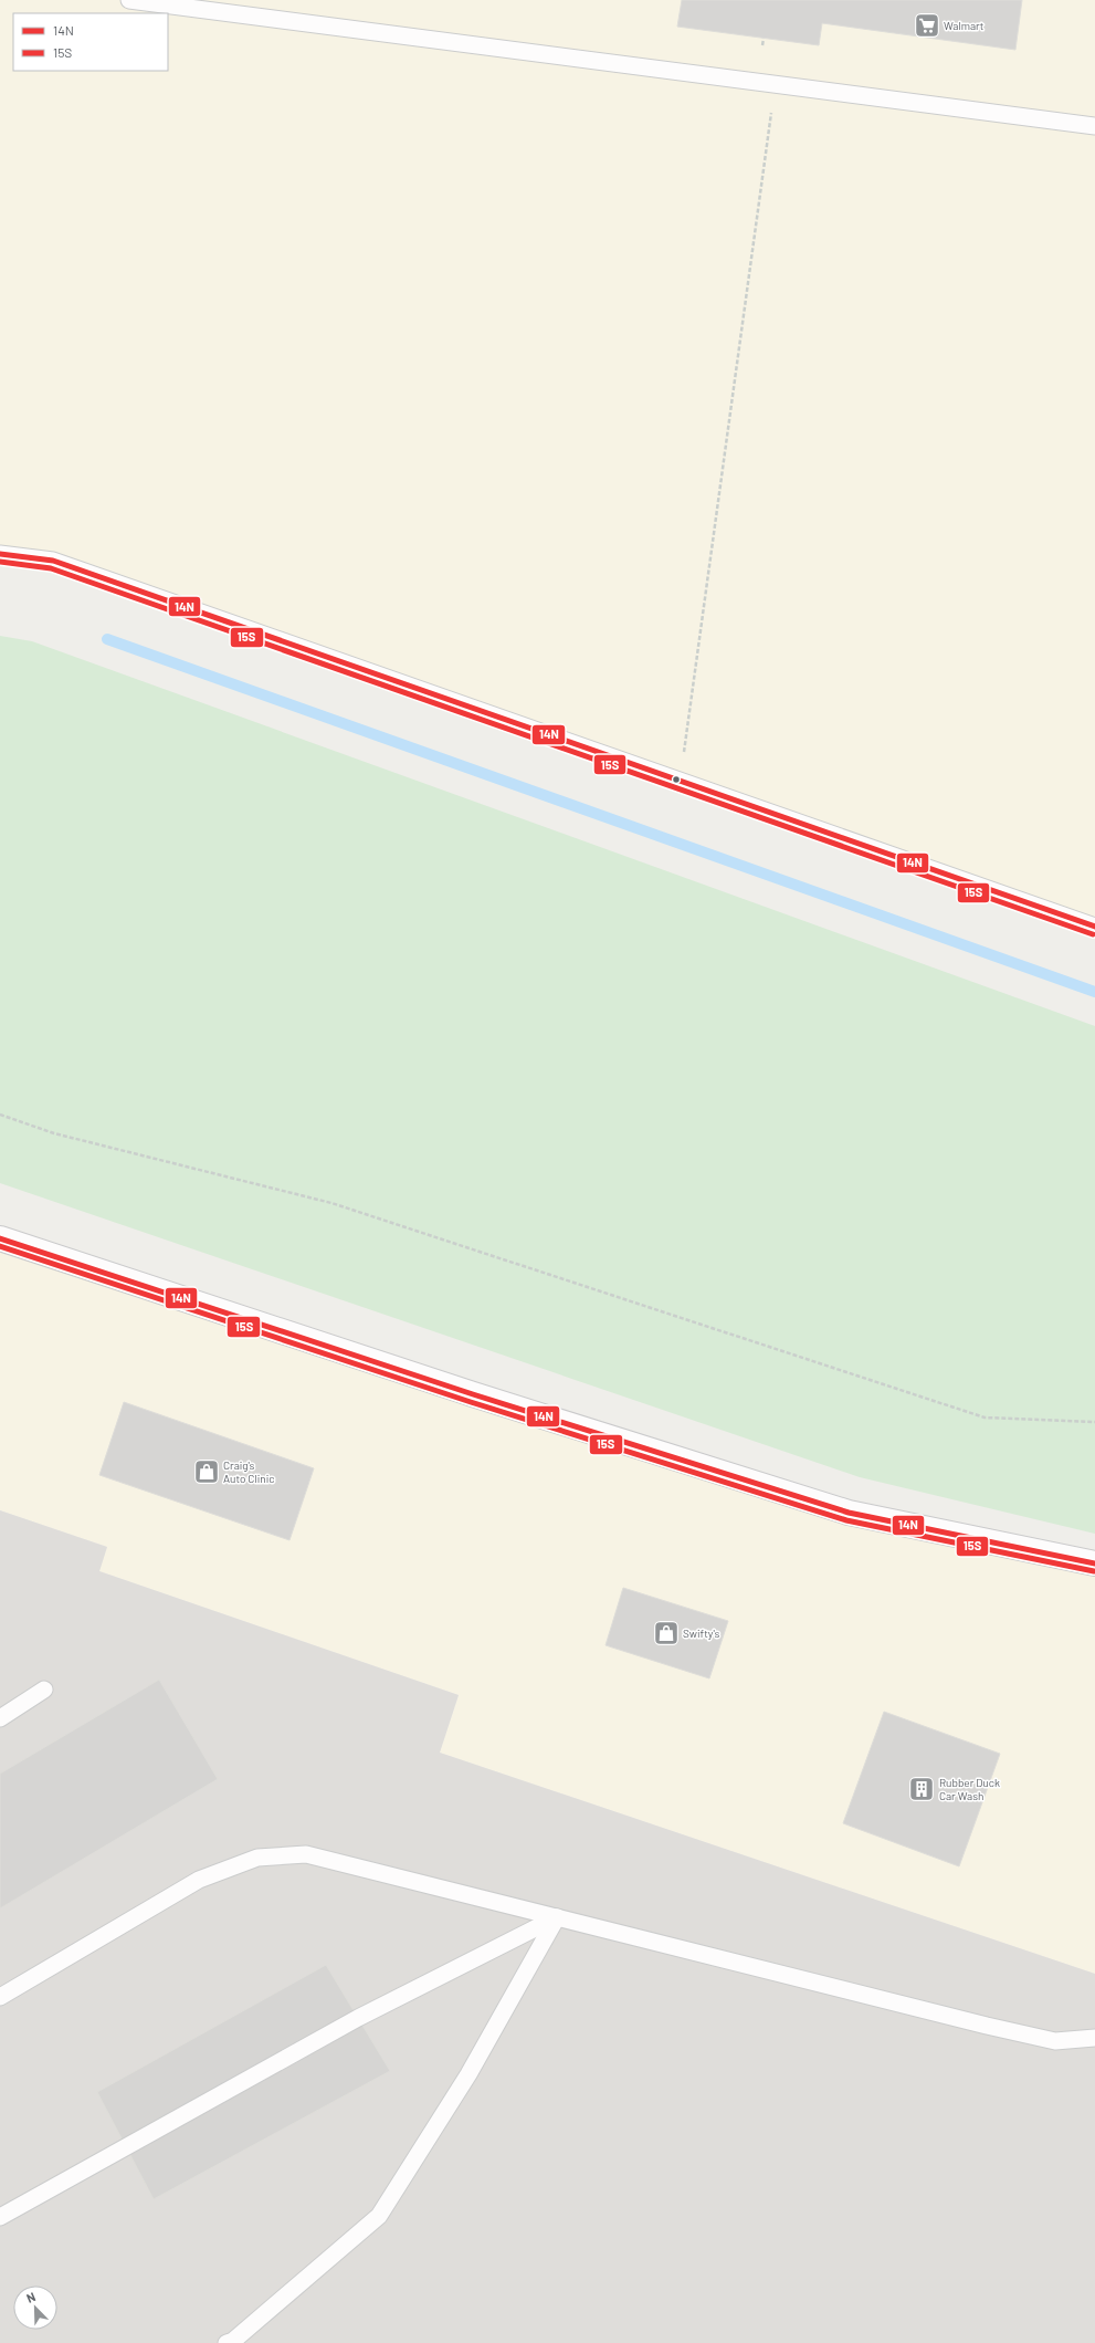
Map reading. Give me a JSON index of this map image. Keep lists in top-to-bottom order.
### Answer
{
  "places": {
    "supermarket": ["Walmart"],
    "shop": ["Craig's Auto Clinic", "Swifty's"],
    "building": ["Rubber Duck Car Wash"]
  },
  "lines": ["transit line 14N", "transit line 15S"],
  "legend": ["14N", "15S"],
  "north": "top left"
}
